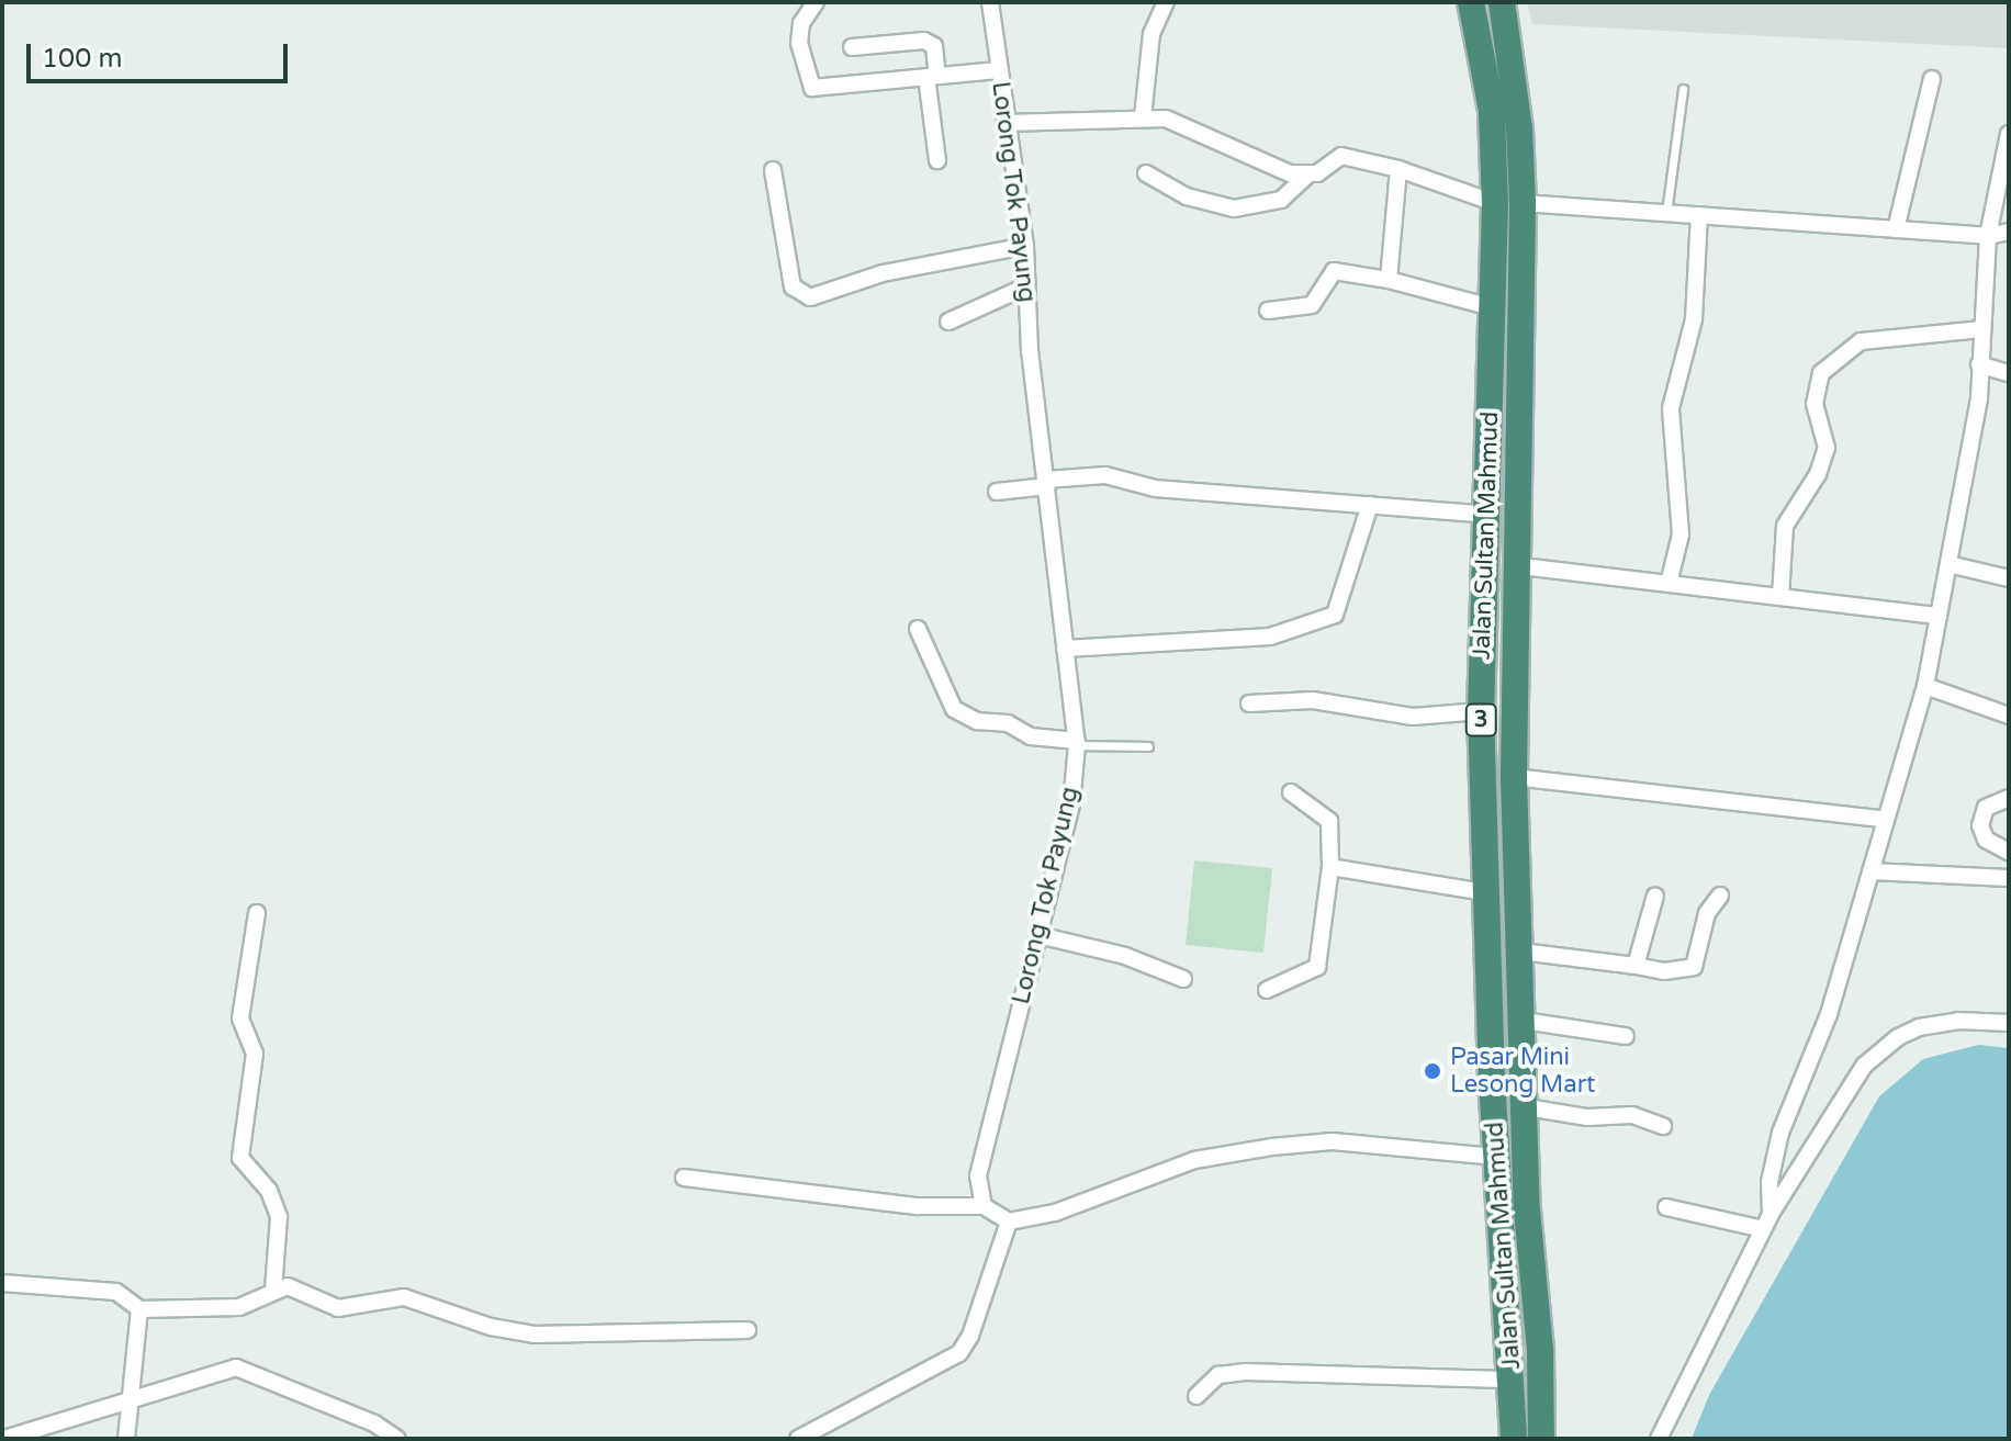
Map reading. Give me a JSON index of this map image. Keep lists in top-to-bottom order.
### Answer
{
  "streets": {
    "highway": ["Jalan Sultan Mahmud", "3"],
    "street": ["Lorong Tok Payung"]
  },
  "places": ["Pasar Mini Lesong Mart"],
  "scale_bar": "100 m"
}
